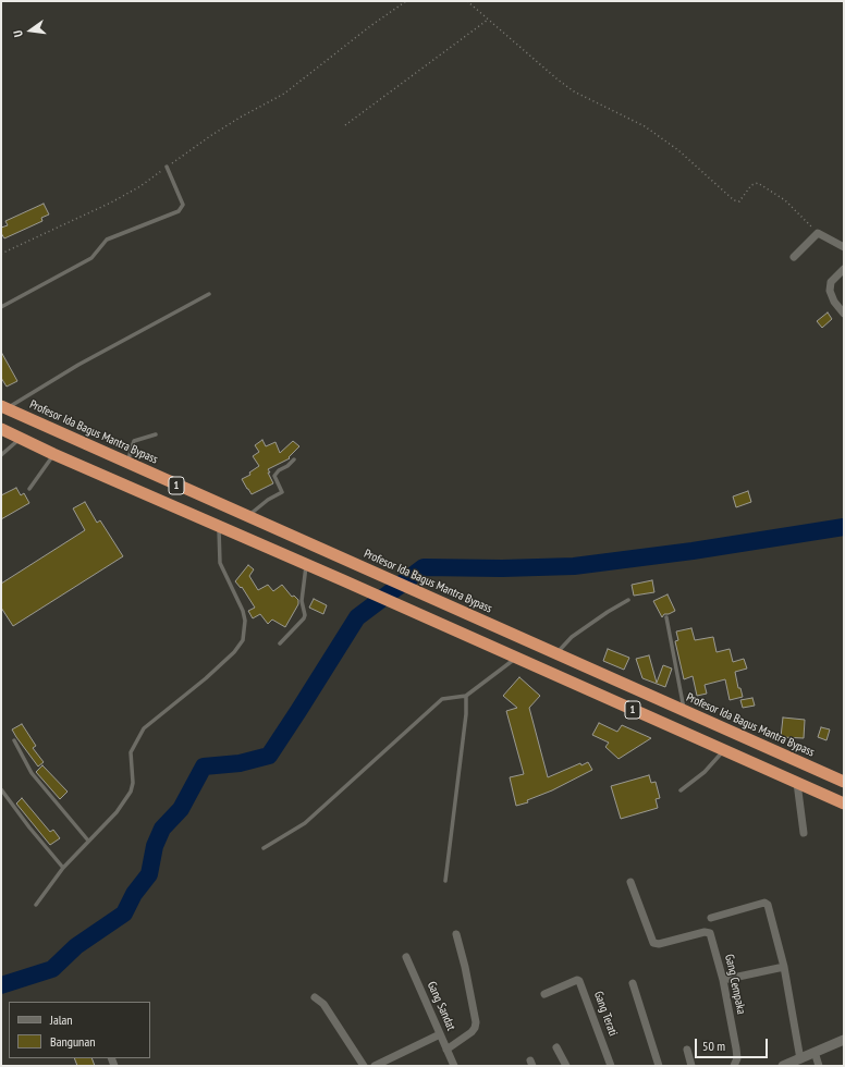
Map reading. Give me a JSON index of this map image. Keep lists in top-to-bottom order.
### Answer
{
  "streets": {
    "highway": ["Profesor Ida Bagus Mantra Bypass", "1"],
    "street": ["Gang Cempaka", "Gang Sandat", "Gang Terati"]
  },
  "legend": ["Jalan", "Bangunan"],
  "scale_bar": "50 m",
  "north": "left"
}
